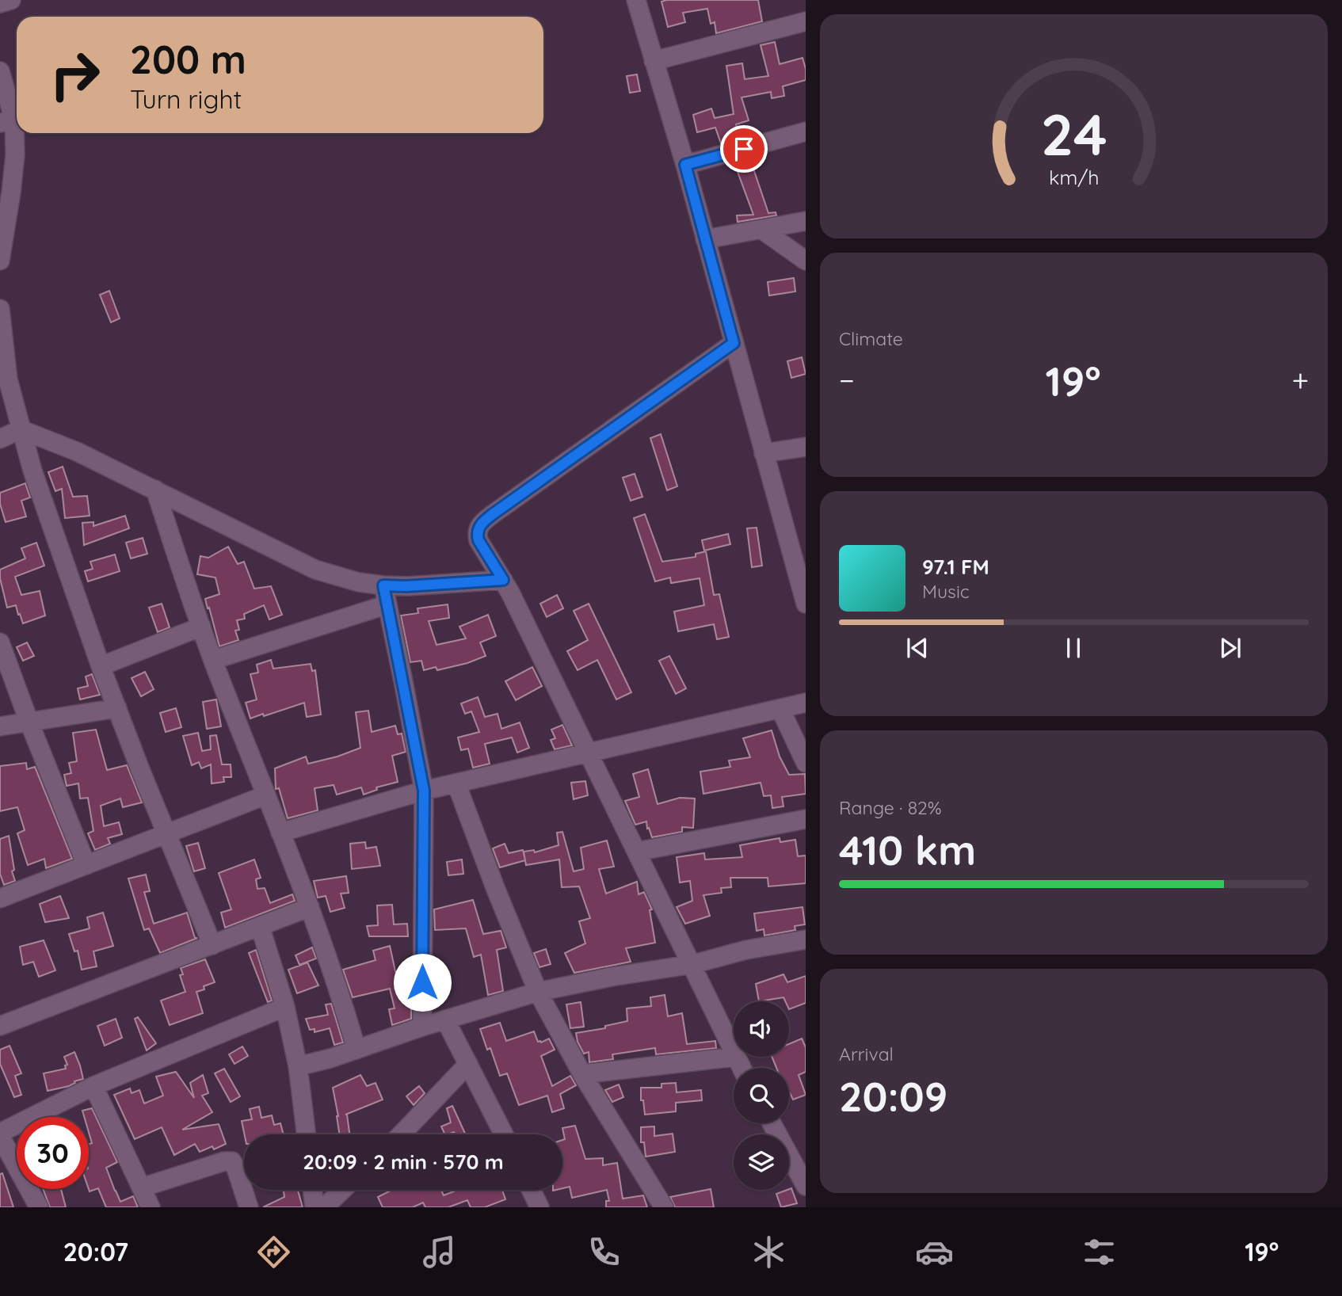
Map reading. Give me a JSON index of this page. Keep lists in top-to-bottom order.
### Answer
{
  "page": {
    "turn": ["200 m", "Turn right"],
    "tile": [
      "Climate",
      ["Range · 82%", "410 km"],
      ["Arrival", "20:09"]
    ],
    "heat": ["−", "19°", "+"],
    "song": ["97.1 FM", "Music"],
    "limit": "30",
    "trip": "20:09 · 2 min · 570 m",
    "tabs": ["20:07", "19°"],
    "gauge": ["24", "km/h"]
  }
}
